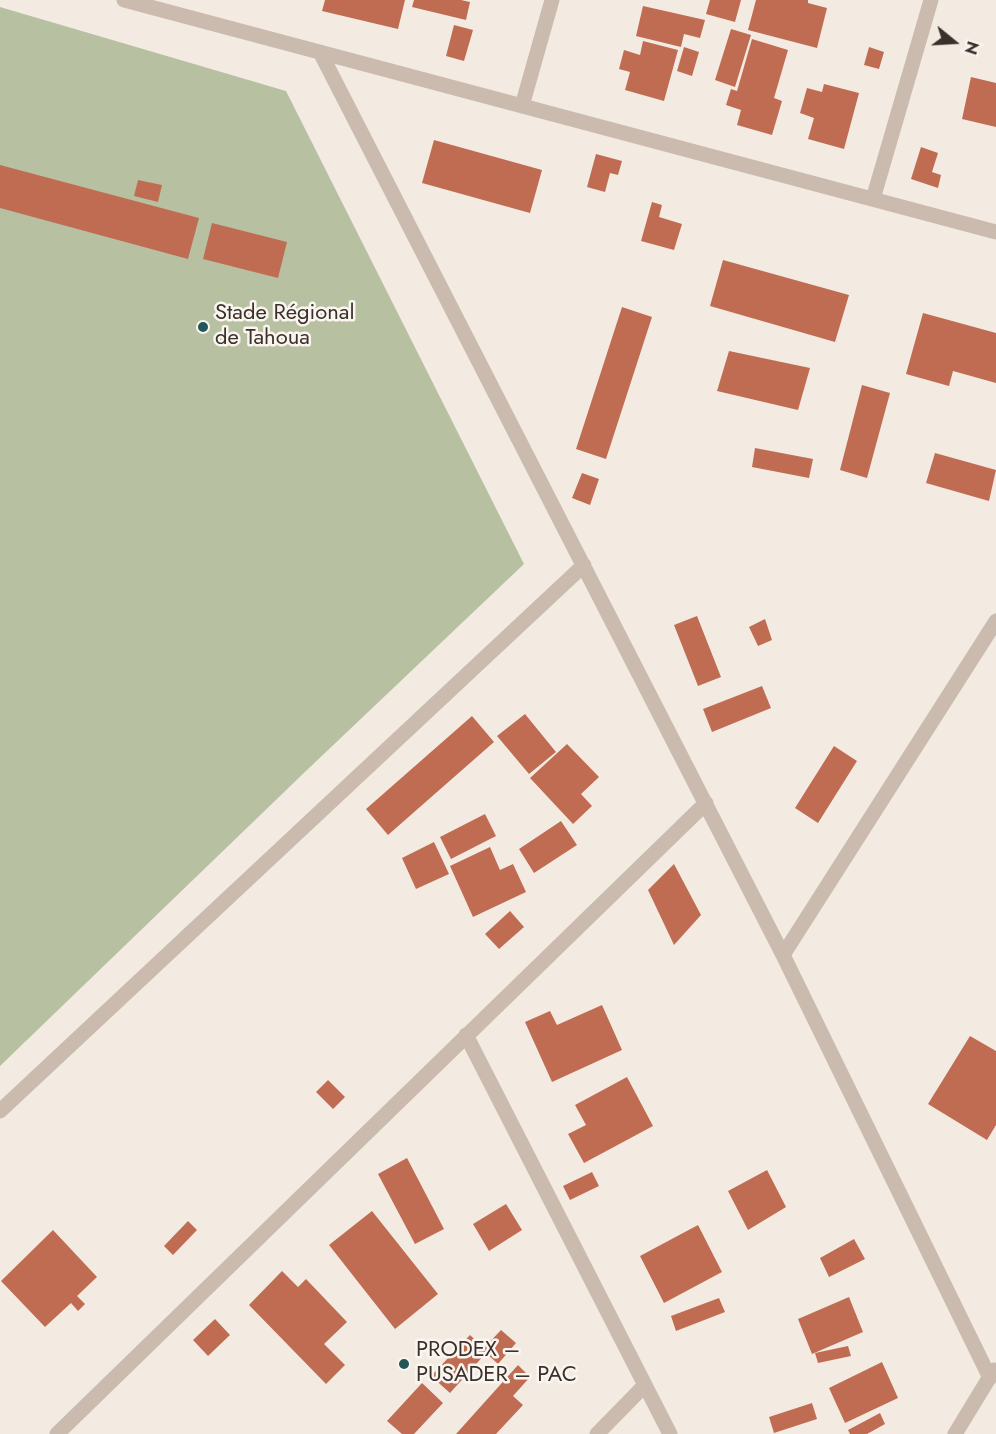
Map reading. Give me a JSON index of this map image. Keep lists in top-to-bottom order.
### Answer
{
  "places": ["Stade Régional de Tahoua", "PRODEX – PUSADER – PAC"],
  "north": "right"
}
